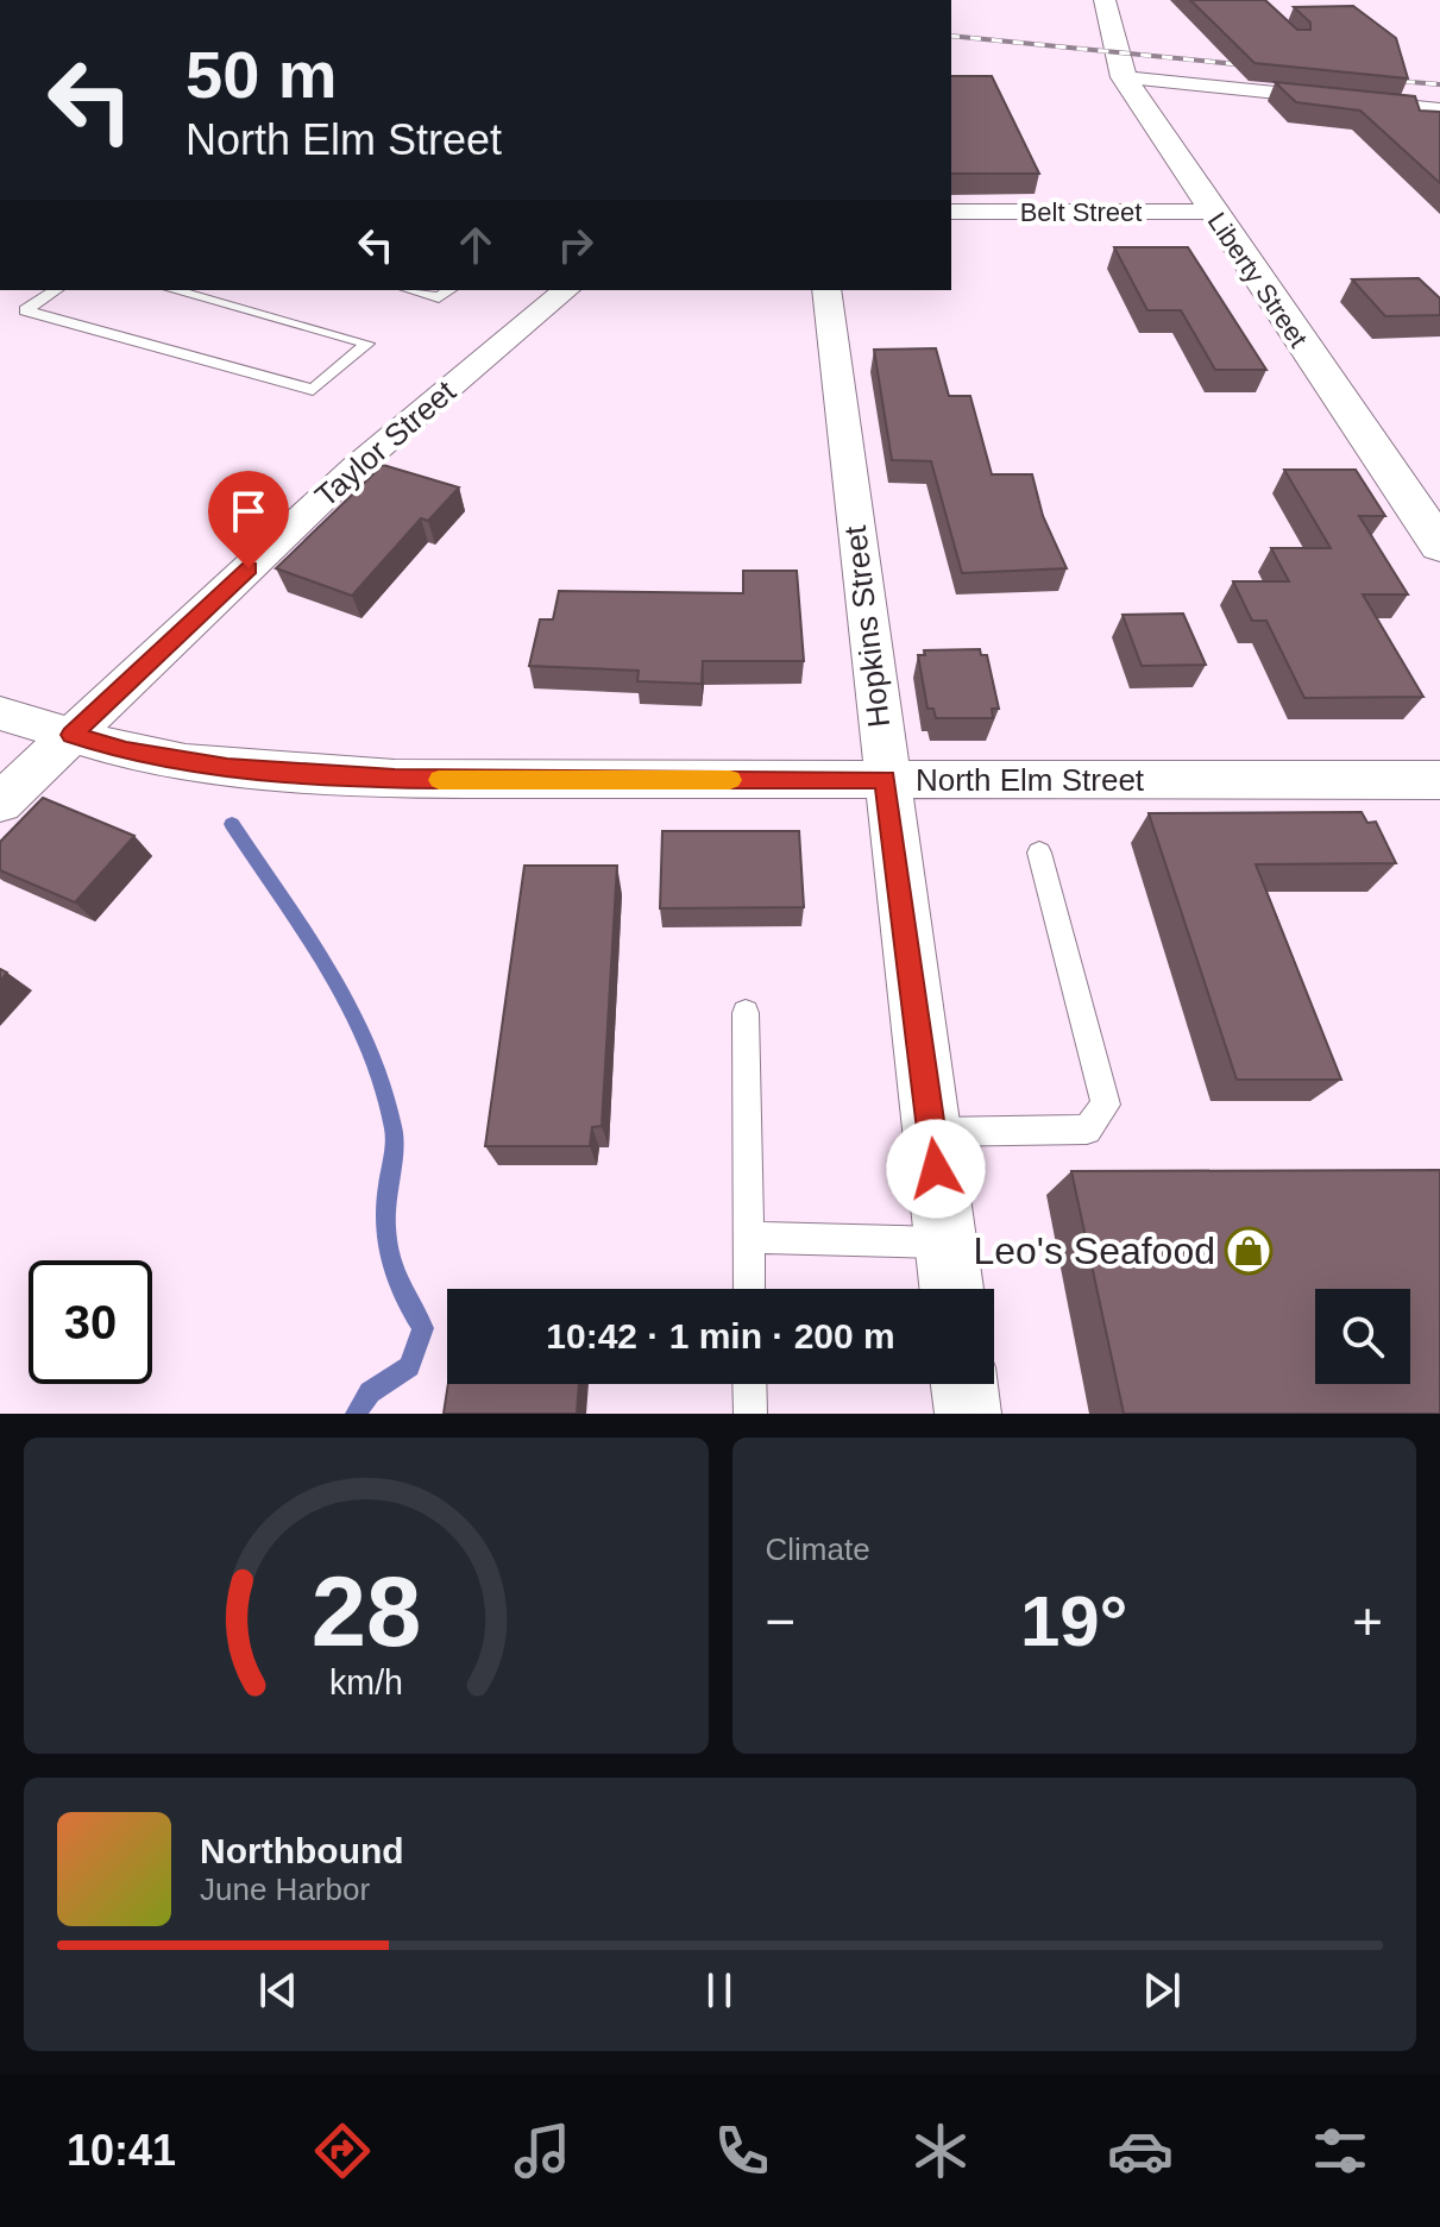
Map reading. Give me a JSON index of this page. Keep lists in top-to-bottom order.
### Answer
{
  "streets": {
    "street": [
      "Belt Street",
      "Liberty Street",
      "Taylor Street",
      "Hopkins Street",
      "North Elm Street"
    ]
  },
  "crossings": [
    ["Belt Street", "Liberty Street"],
    ["Taylor Street", "North Elm Street"],
    ["Hopkins Street", "North Elm Street"]
  ],
  "places": {
    "shop": ["Leo's Seafood"]
  },
  "page": {
    "turn": ["50 m", "North Elm Street"],
    "limit": "30",
    "trip": "10:42 · 1 min · 200 m",
    "tile": "Climate",
    "heat": ["−", "19°", "+"],
    "song": ["Northbound", "June Harbor"],
    "tabs": "10:41",
    "gauge": ["28", "km/h"]
  }
}
